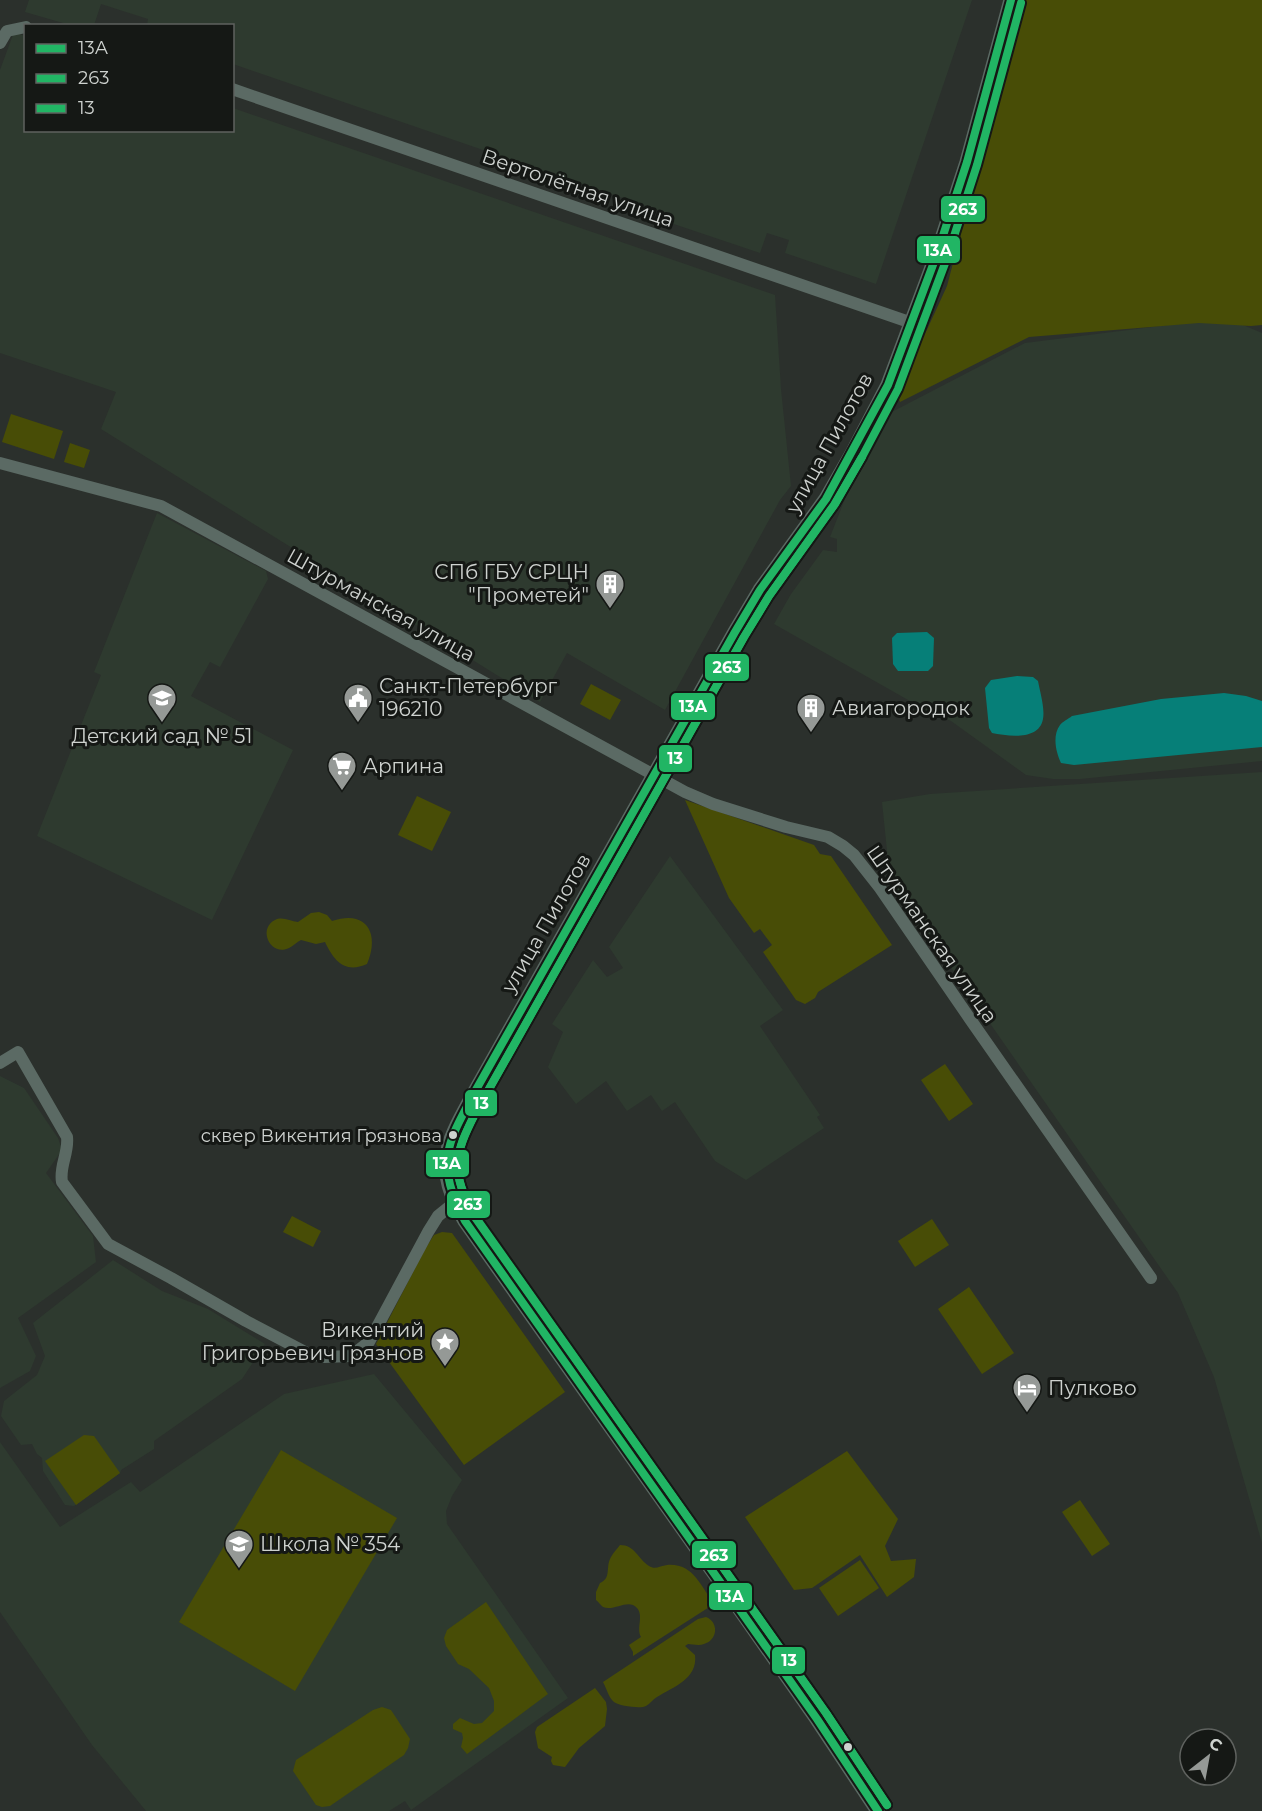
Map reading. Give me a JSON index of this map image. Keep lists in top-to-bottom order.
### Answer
{
  "streets": {
    "street": ["Вертолётная улица", "улица Пилотов", "Штурманская улица"]
  },
  "crossings": [
    ["Вертолётная улица", "улица Пилотов"],
    ["улица Пилотов", "Штурманская улица"]
  ],
  "places": {
    "building": ["СПб ГБУ СРЦН \"Прометей\"", "Авиагородок"],
    "school or university": ["Детский сад № 51", "Школа № 354"],
    "public building": ["Санкт-Петербург 196210"],
    "supermarket": ["Арпина"],
    "other": ["сквер Викентия Грязнова"],
    "place": ["Викентий Григорьевич Грязнов"],
    "hotel": ["Пулково"]
  },
  "lines": ["transit line 13А", "transit line 263", "transit line 13"],
  "legend": ["13А", "263", "13"],
  "north": "top right"
}
